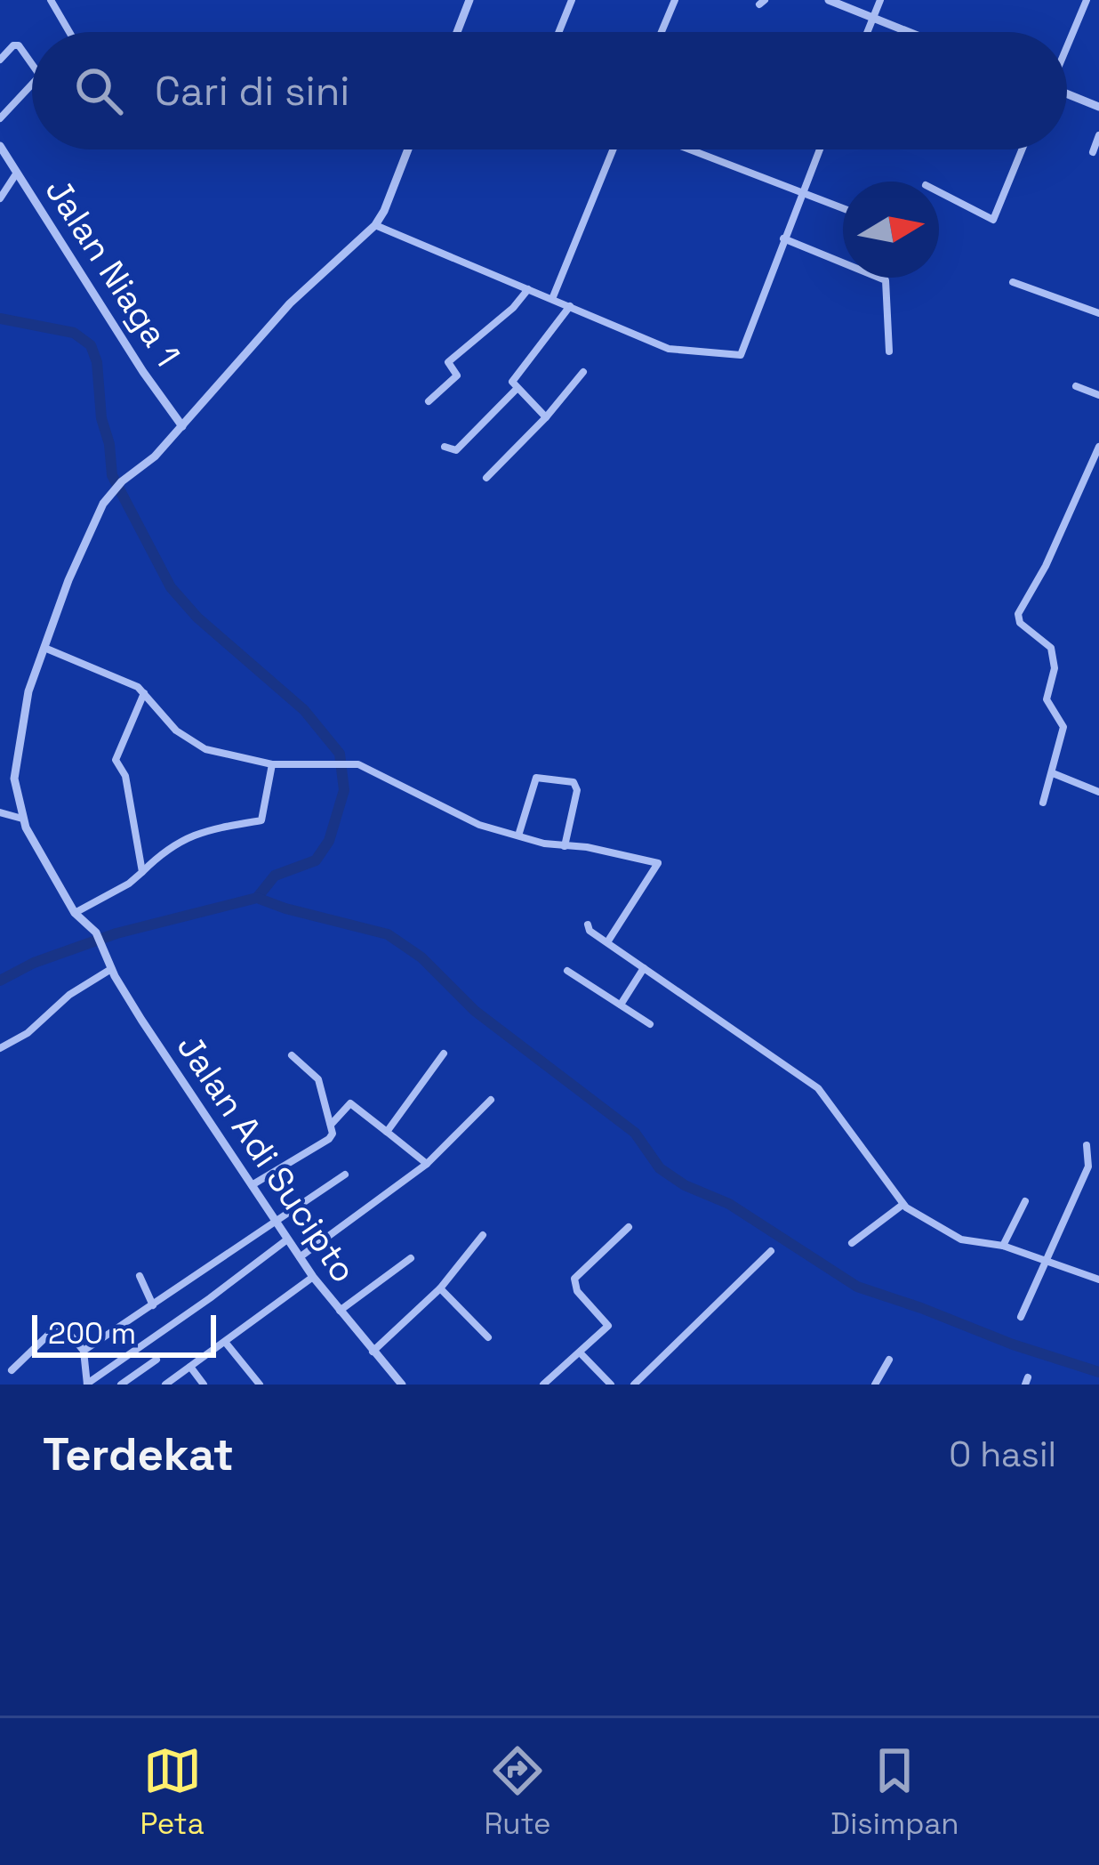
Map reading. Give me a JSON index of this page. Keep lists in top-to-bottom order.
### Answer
{
  "streets": {
    "street": ["Jalan Niaga 1", "Jalan Adi Sucipto"]
  },
  "crossings": [
    ["Jalan Niaga 1", "Jalan Adi Sucipto"]
  ],
  "scale_bar": "200 m",
  "north": "right",
  "page": {
    "search": "Cari di sini",
    "scale": "200 m",
    "heading": ["Terdekat", "0 hasil"],
    "nav": ["Peta", "Rute", "Disimpan"]
  }
}
